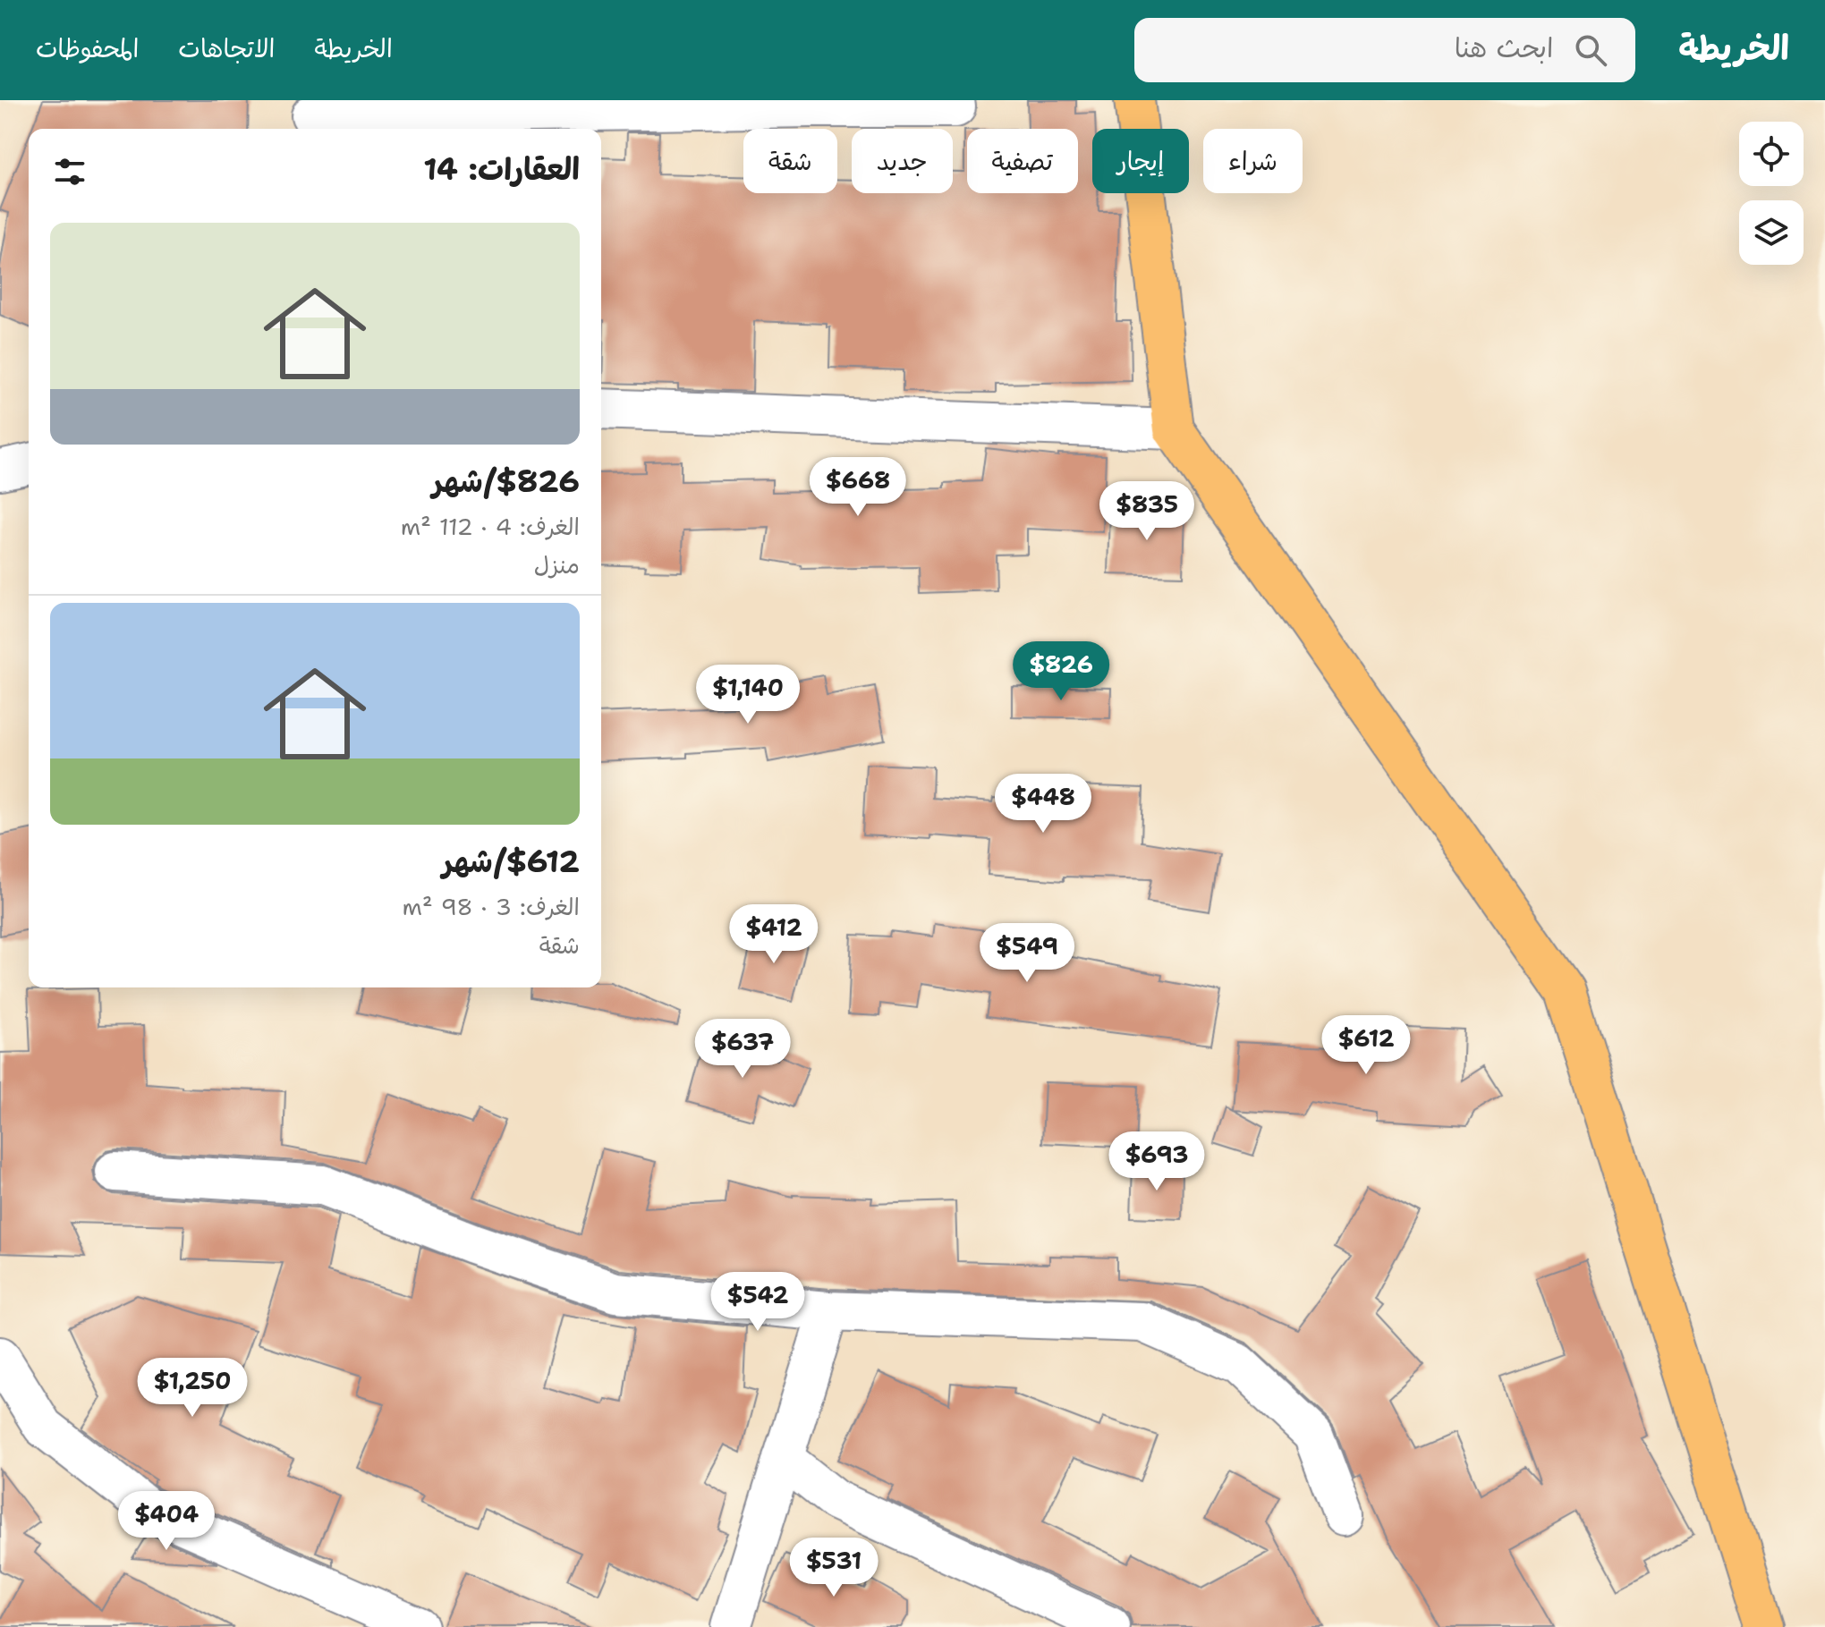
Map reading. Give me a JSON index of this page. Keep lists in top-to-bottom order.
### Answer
{
  "page": {
    "header": "الخريطة",
    "search": "ابحث هنا",
    "nav": ["الخريطة", "الاتجاهات", "المحفوظات"],
    "chip": [
      "شراء",
      "إيجار",
      "تصفية",
      "جديد",
      "شقة"
    ],
    "heading": "العقارات: 14",
    "list": [
      {
        "name": "$826/شهر",
        "note": "الغرف: 4 · 112 m² · منزل"
      },
      {
        "name": "$612/شهر",
        "note": "الغرف: 3 · 98 m² · شقة"
      }
    ],
    "price": [
      "$668",
      "$835",
      "$826",
      "$1,140",
      "$448",
      "$412",
      "$549",
      "$612",
      "$637",
      "$693",
      "$542",
      "$1,250",
      "$404",
      "$531"
    ]
  }
}
